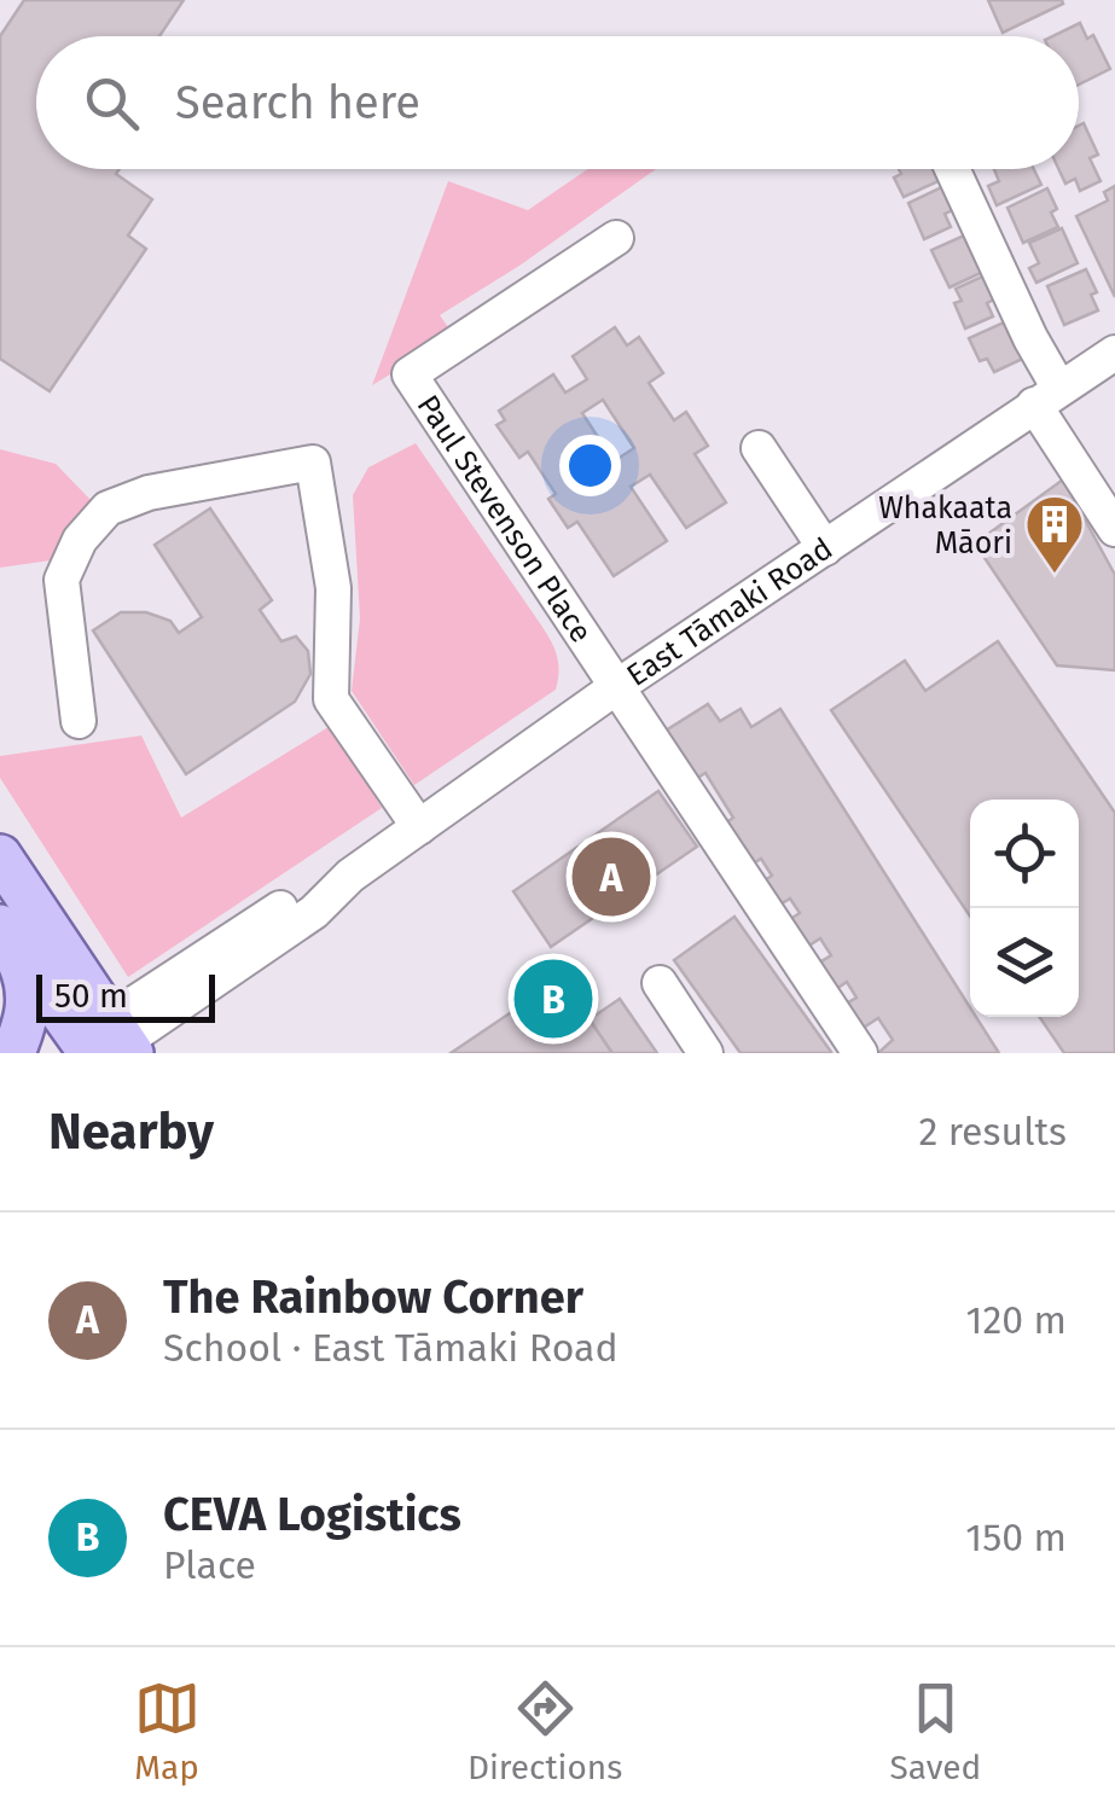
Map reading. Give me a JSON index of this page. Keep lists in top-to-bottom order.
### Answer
{
  "streets": {
    "street": ["Paul Stevenson Place", "East Tāmaki Road"]
  },
  "crossings": [
    ["Paul Stevenson Place", "East Tāmaki Road"]
  ],
  "places": {
    "building": ["Whakaata Māori"]
  },
  "scale_bar": "50 m",
  "page": {
    "search": "Search here",
    "pins": ["A", "B"],
    "scale": "50 m",
    "heading": ["Nearby", "2 results"],
    "list": [
      {
        "mark": "A",
        "name": "The Rainbow Corner",
        "note": "School · East Tāmaki Road",
        "value": "120 m"
      },
      {
        "mark": "B",
        "name": "CEVA Logistics",
        "note": "Place",
        "value": "150 m"
      }
    ],
    "nav": ["Map", "Directions", "Saved"]
  }
}
